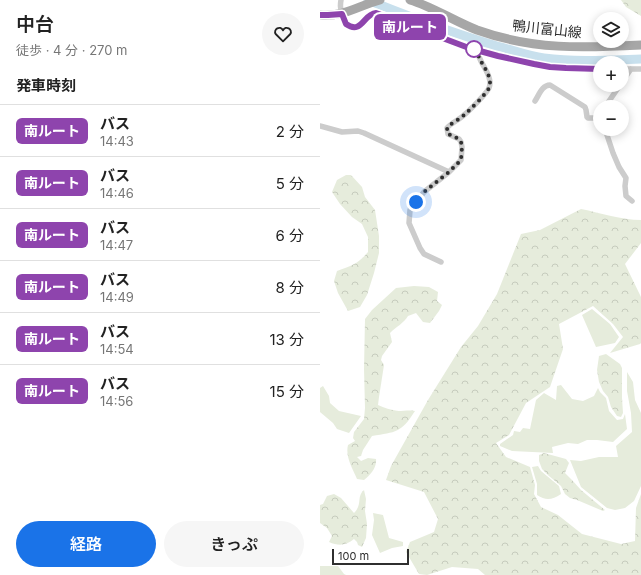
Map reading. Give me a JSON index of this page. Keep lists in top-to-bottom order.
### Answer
{
  "streets": {
    "main road": ["鴨川富山線"]
  },
  "lines": ["bus line 南ルート"],
  "scale_bar": "100 m",
  "page": {
    "heading": [
      ["中台", "徒歩 · 4 分 · 270 m"],
      "発車時刻"
    ],
    "on_map": "南ルート",
    "map_buttons": ["+", "−"],
    "list": [
      {
        "mark": "南ルート",
        "name": "バス",
        "note": "14:43",
        "value": "2 分"
      },
      {
        "mark": "南ルート",
        "name": "バス",
        "note": "14:46",
        "value": "5 分"
      },
      {
        "mark": "南ルート",
        "name": "バス",
        "note": "14:47",
        "value": "6 分"
      },
      {
        "mark": "南ルート",
        "name": "バス",
        "note": "14:49",
        "value": "8 分"
      },
      {
        "mark": "南ルート",
        "name": "バス",
        "note": "14:54",
        "value": "13 分"
      },
      {
        "mark": "南ルート",
        "name": "バス",
        "note": "14:56",
        "value": "15 分"
      }
    ],
    "buttons": ["経路", "きっぷ"],
    "scale": "100 m"
  }
}
